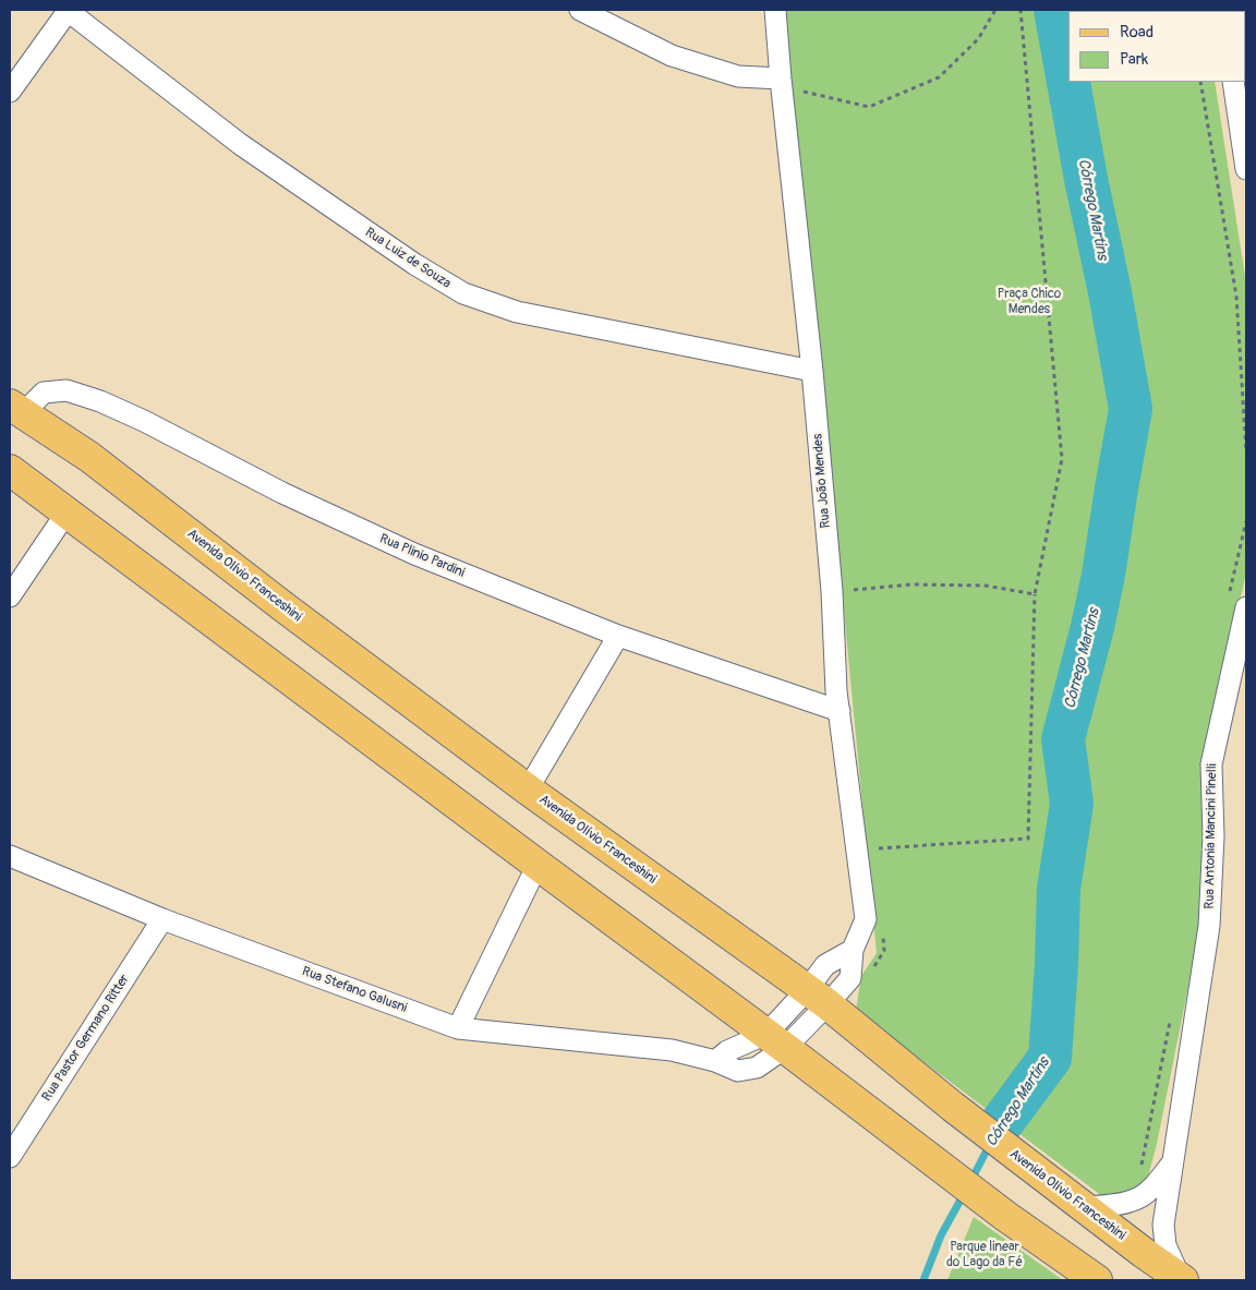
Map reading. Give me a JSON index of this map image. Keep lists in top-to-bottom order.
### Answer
{
  "streets": {
    "main road": ["Avenida Olívio Franceshini"],
    "street": [
      "Rua Luiz de Souza",
      "Rua João Mendes",
      "Rua Plinio Pardini",
      "Rua Antonia Mancini Pinelli",
      "Rua Stefano Galusni",
      "Rua Pastor Germano Ritter"
    ]
  },
  "crossings": [
    ["Rua Luiz de Souza", "Rua João Mendes"],
    ["Rua João Mendes", "Rua Plinio Pardini"],
    ["Rua João Mendes", "Avenida Olívio Franceshini"],
    ["Rua João Mendes", "Rua Stefano Galusni"],
    ["Rua Plinio Pardini", "Avenida Olívio Franceshini"],
    ["Avenida Olívio Franceshini", "Rua Antonia Mancini Pinelli"],
    ["Rua Stefano Galusni", "Rua Pastor Germano Ritter"]
  ],
  "water": ["Córrego Martins"],
  "parks": ["Praça Chico Mendes", "Parque linear do Lago da Fé"],
  "legend": ["Road", "Park"]
}
